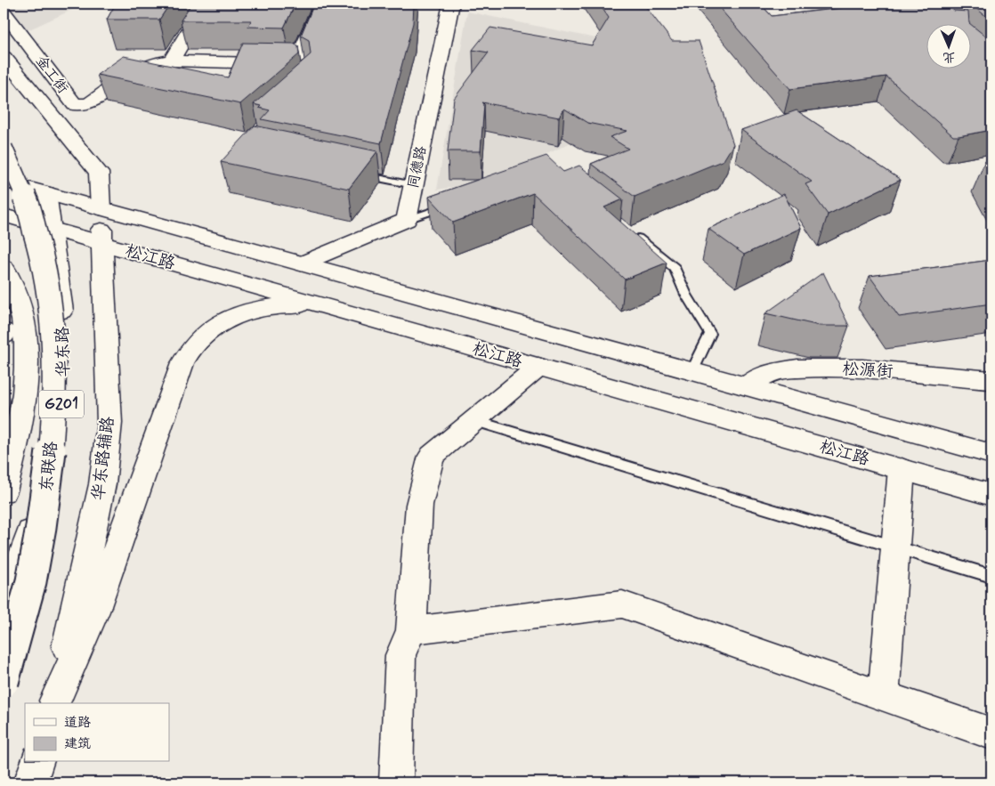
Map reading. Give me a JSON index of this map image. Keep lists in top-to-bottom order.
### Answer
{
  "streets": {
    "main road": [
      "金工街",
      "同德路",
      "松江路",
      "华东路",
      "松源街",
      "G201",
      "华东路辅路",
      "东联路"
    ]
  },
  "crossings": [
    ["松江路", "华东路"],
    ["松江路", "松源街"],
    ["松江路", "华东路辅路"]
  ],
  "legend": ["道路", "建筑"],
  "north": "bottom"
}
